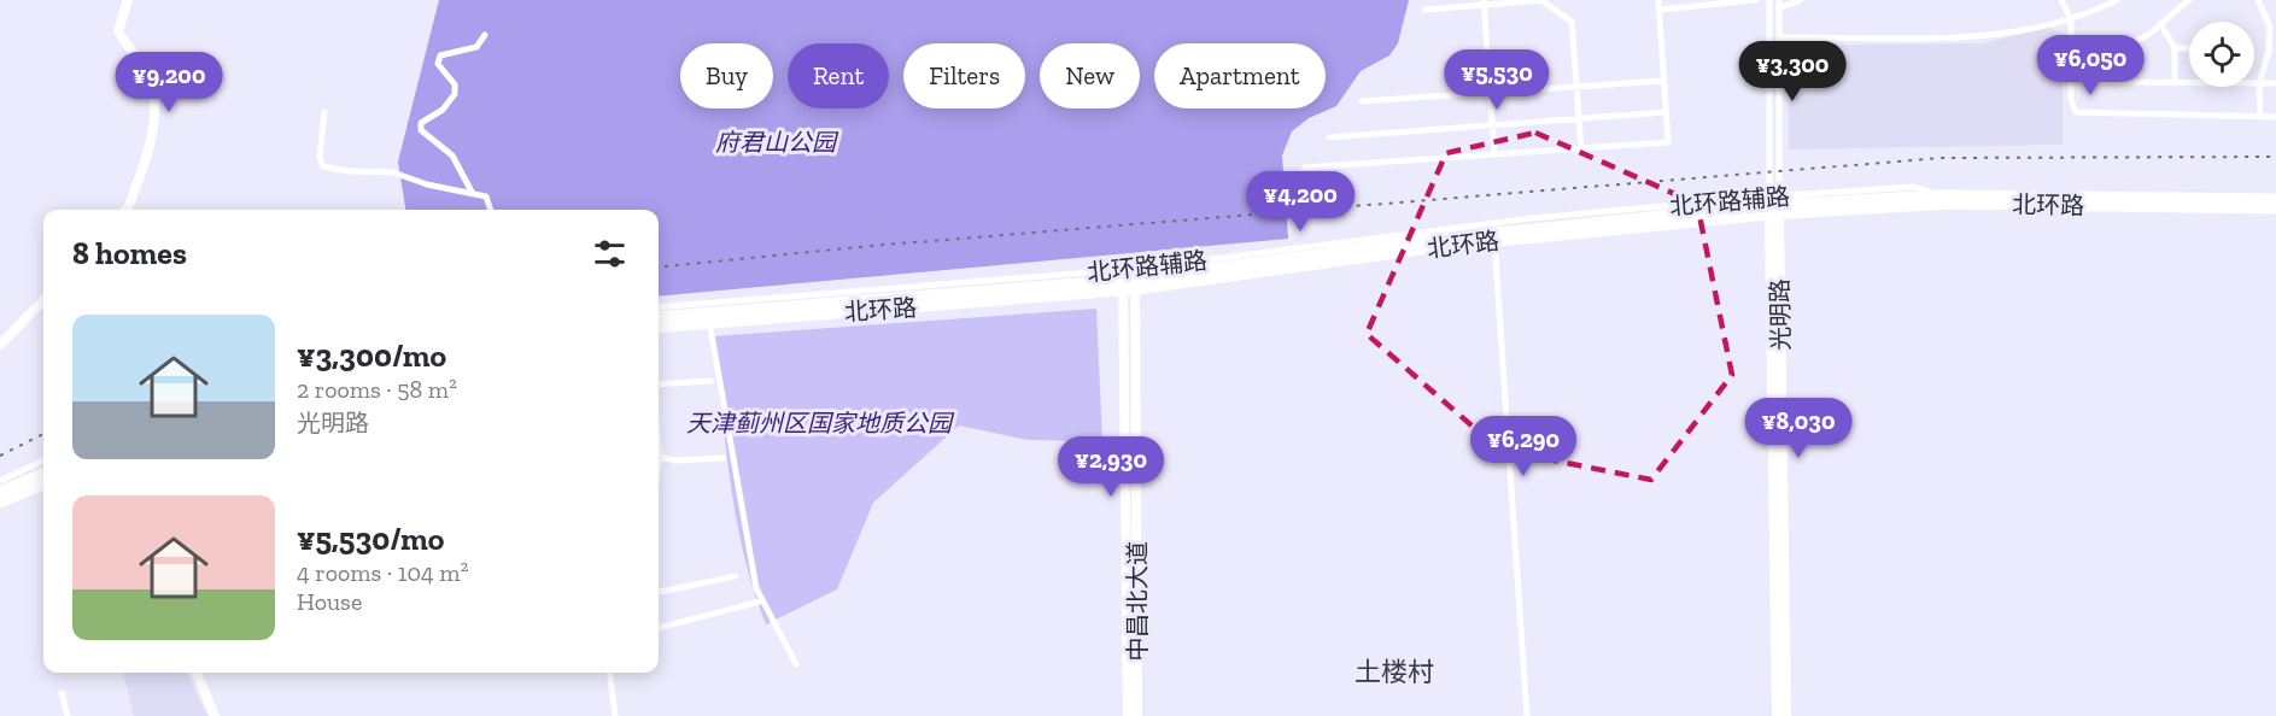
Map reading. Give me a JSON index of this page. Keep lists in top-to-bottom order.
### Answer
{
  "streets": {
    "highway": ["北环路"],
    "street": ["光明路", "中昌北大道"]
  },
  "crossings": [
    ["北环路", "光明路"],
    ["北环路", "中昌北大道"]
  ],
  "districts": ["土楼村"],
  "parks": ["府君山公园", "天津蓟州区国家地质公园"],
  "page": {
    "price": [
      "¥6,050",
      "¥3,300",
      "¥5,530",
      "¥9,200",
      "¥4,200",
      "¥8,030",
      "¥6,290",
      "¥2,930"
    ],
    "chip": [
      "Buy",
      "Rent",
      "Filters",
      "New",
      "Apartment"
    ],
    "heading": "8 homes",
    "list": [
      {
        "name": "¥3,300/mo",
        "note": "2 rooms · 58 m² · 光明路"
      },
      {
        "name": "¥5,530/mo",
        "note": "4 rooms · 104 m² · House"
      }
    ]
  }
}
